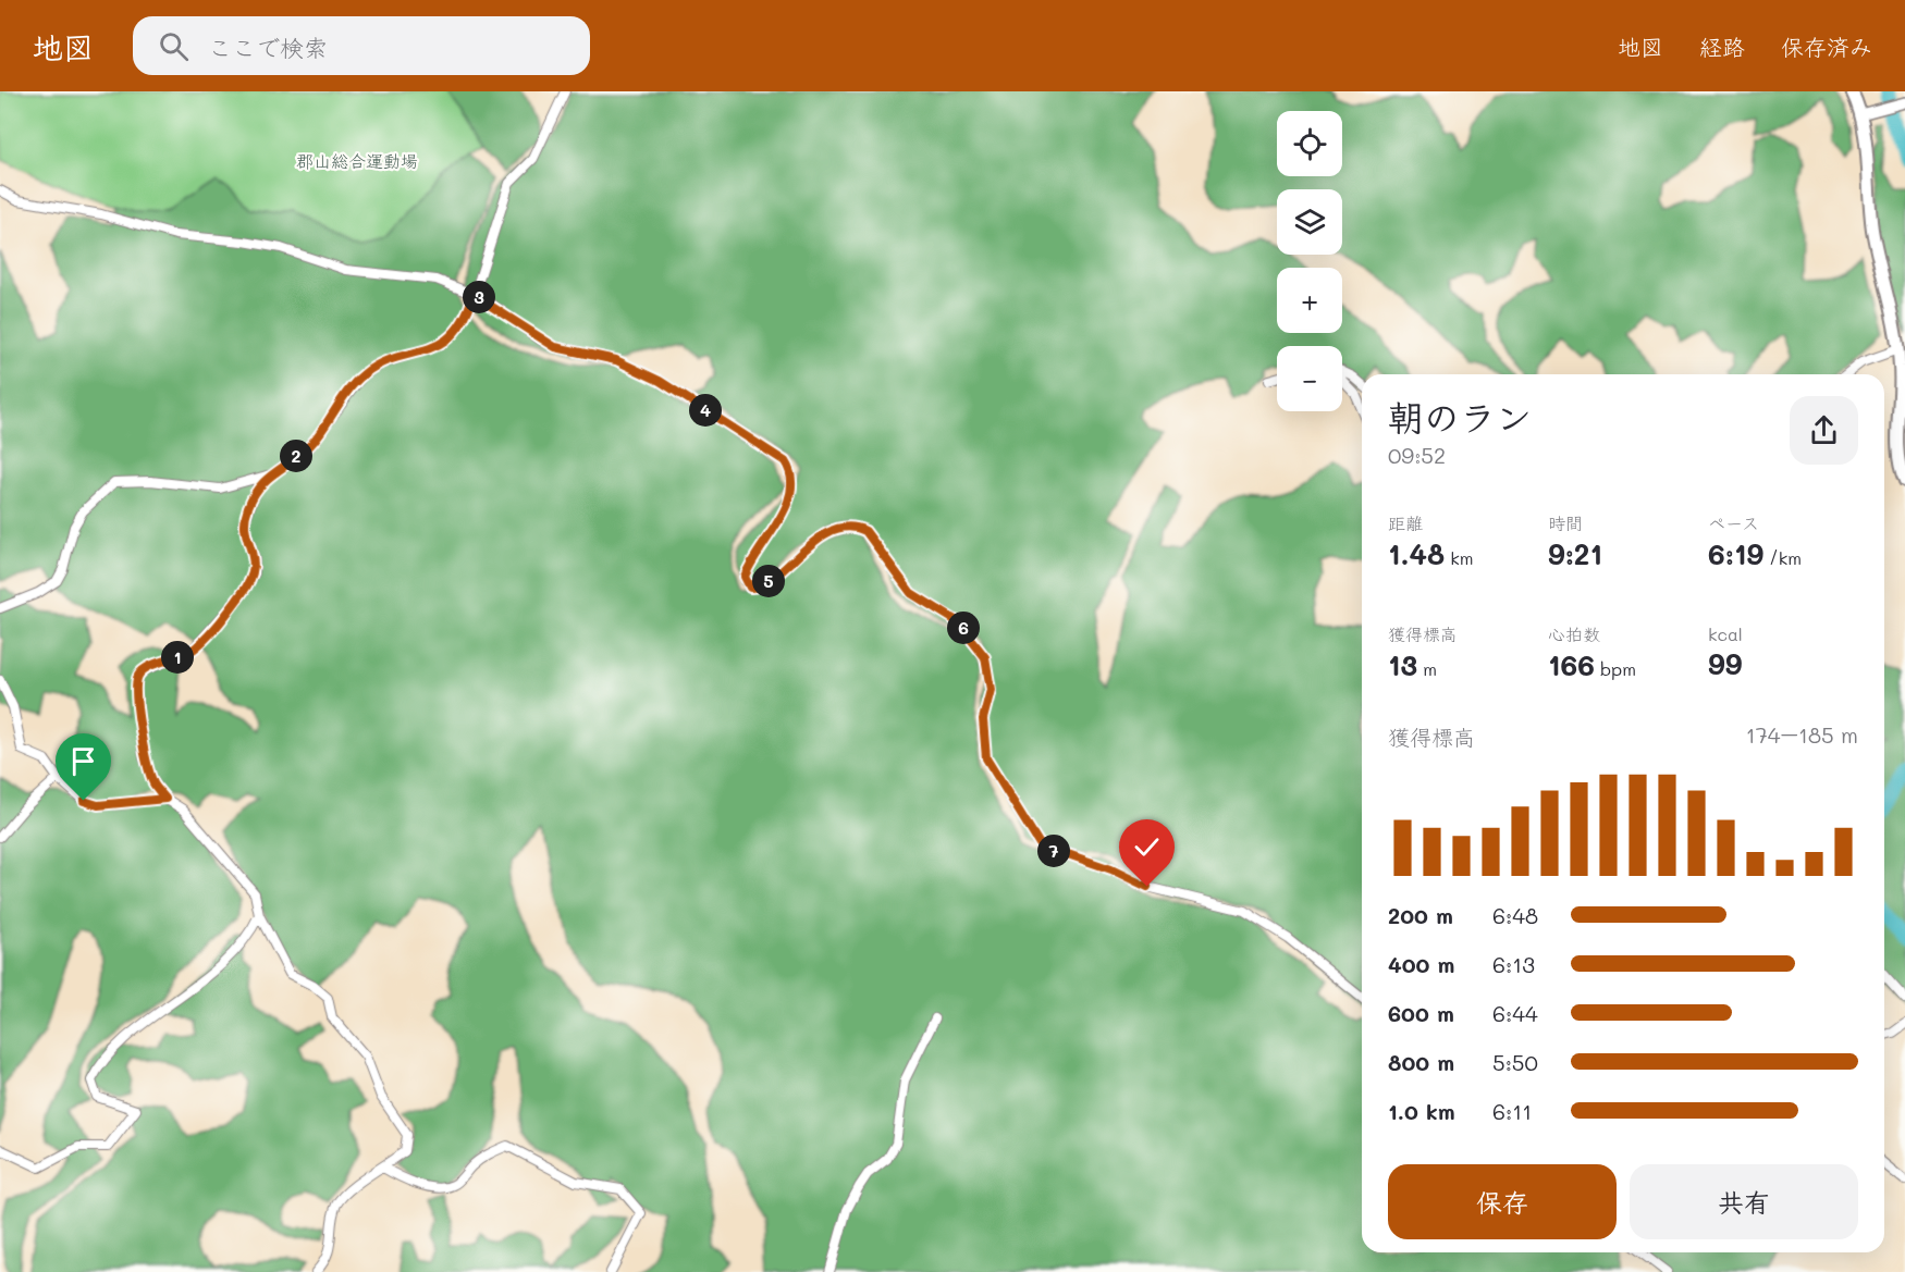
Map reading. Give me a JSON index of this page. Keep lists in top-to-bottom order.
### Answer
{
  "parks": ["郡山総合運動場"],
  "page": {
    "header": "地図",
    "search": "ここで検索",
    "nav": ["地図", "経路", "保存済み"],
    "map_buttons": ["+", "−"],
    "pins": [
      "3",
      "4",
      "2",
      "5",
      "6",
      "1",
      "7"
    ],
    "heading": ["朝のラン", "09:52"],
    "stats": [
      ["距離", "1.48 km"],
      ["時間", "9:21"],
      ["ペース", "6:19 /km"],
      ["獲得標高", "13 m"],
      ["心拍数", "166 bpm"],
      ["kcal", "99"]
    ],
    "chart": ["獲得標高", "174–185 m"],
    "list": [
      {
        "name": "200 m",
        "note": "6:48"
      },
      {
        "name": "400 m",
        "note": "6:13"
      },
      {
        "name": "600 m",
        "note": "6:44"
      },
      {
        "name": "800 m",
        "note": "5:50"
      },
      {
        "name": "1.0 km",
        "note": "6:11"
      }
    ],
    "buttons": ["保存", "共有"]
  }
}
